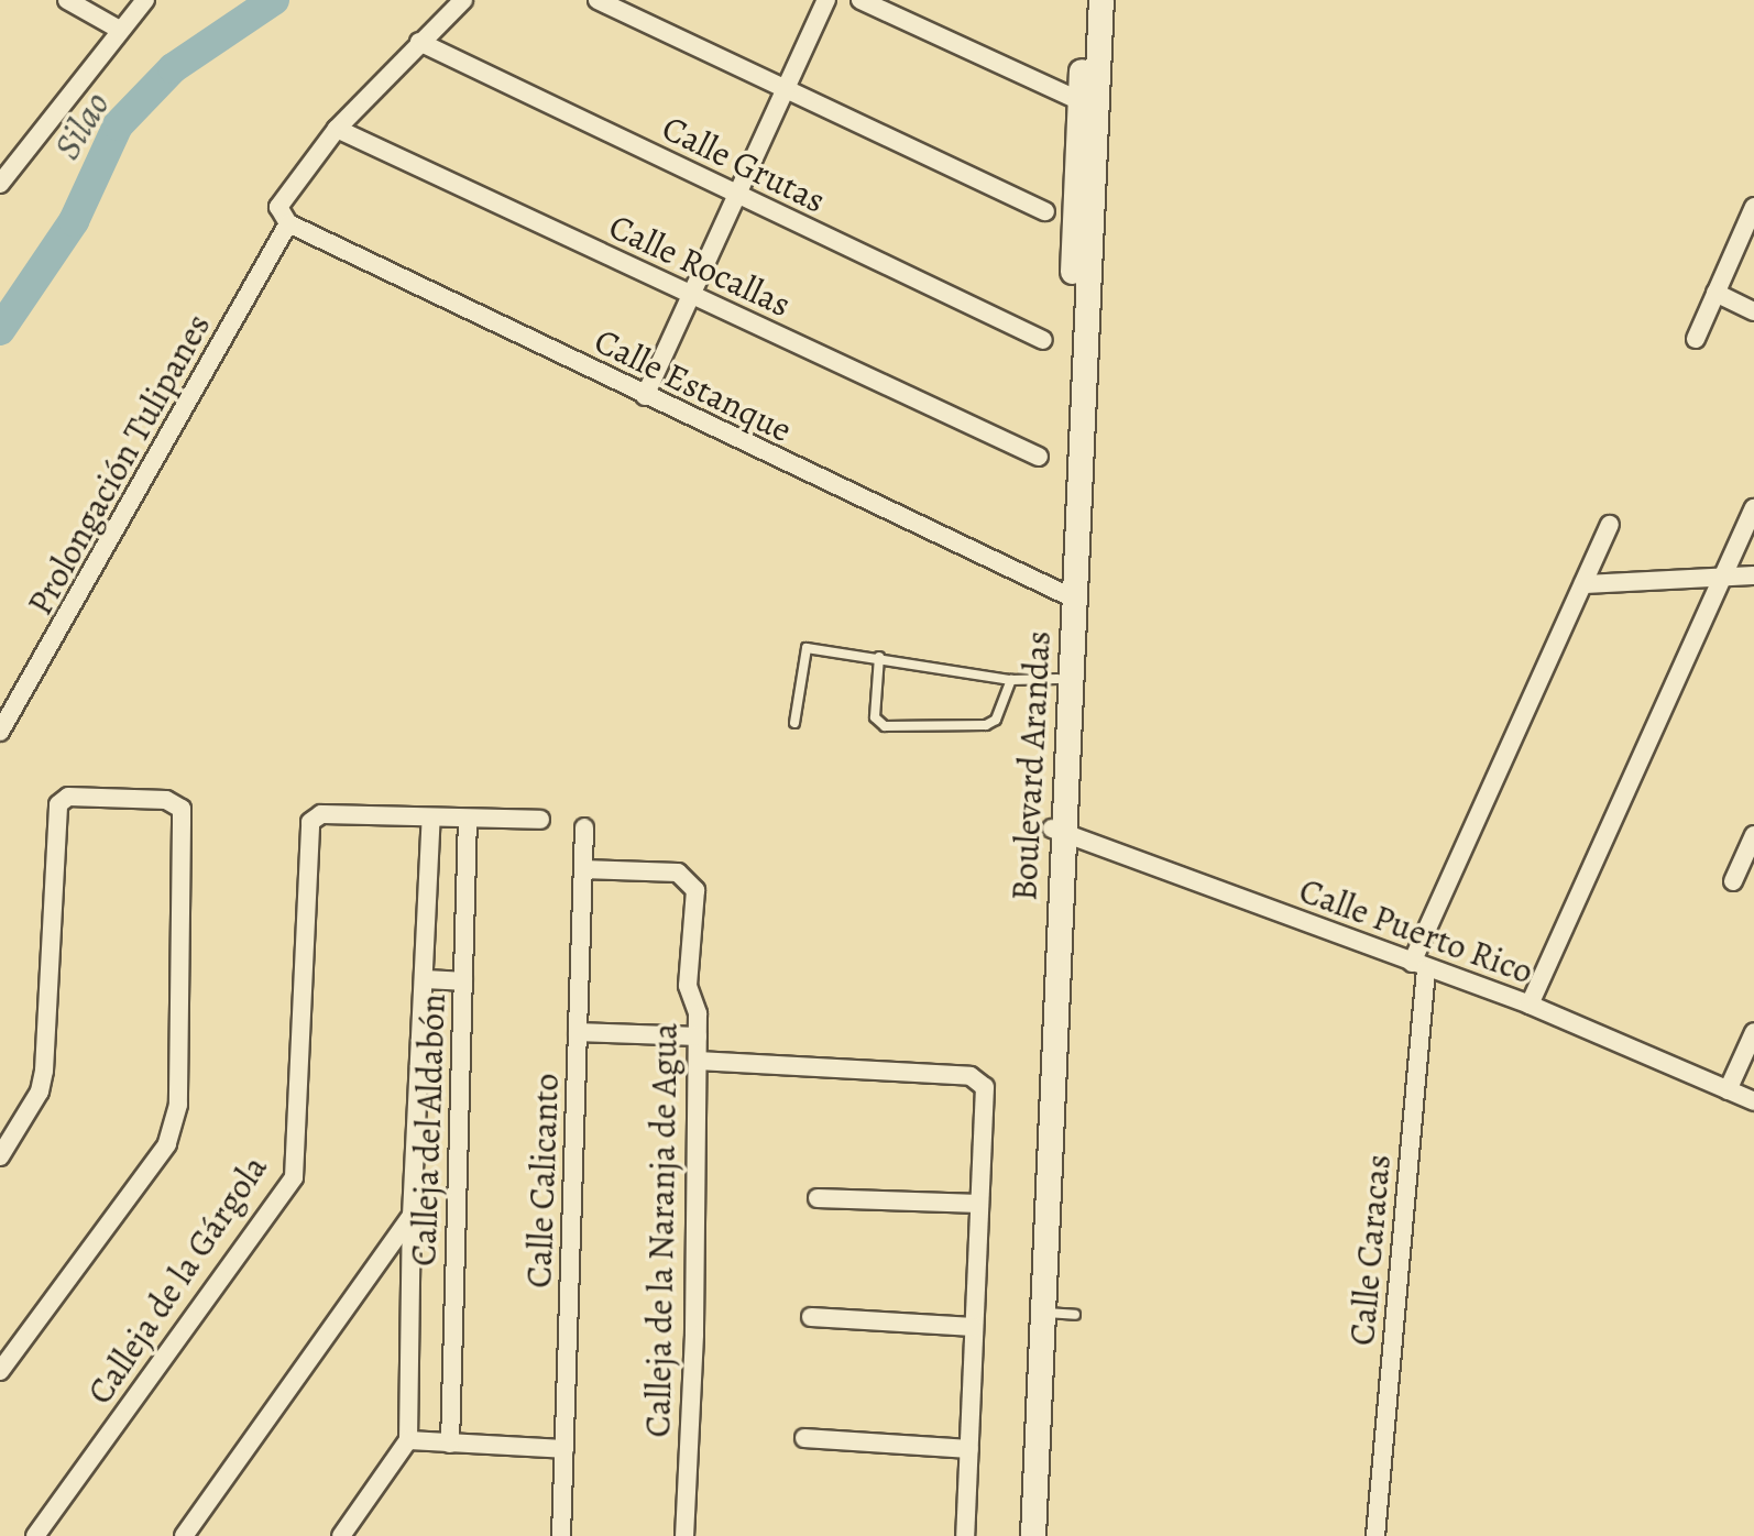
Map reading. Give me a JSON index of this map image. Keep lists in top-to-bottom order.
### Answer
{
  "streets": {
    "main road": ["Boulevard Arandas"],
    "street": [
      "Calle Grutas",
      "Calle Rocallas",
      "Calle Estanque",
      "Prolongación Tulipanes",
      "Calle Puerto Rico",
      "Calleja del Aldabón",
      "Calle Calicanto",
      "Calleja de la Naranja de Agua",
      "Calle Caracas",
      "Calleja de la Gárgola"
    ]
  },
  "crossings": [
    ["Calle Estanque", "Prolongación Tulipanes"],
    ["Calle Estanque", "Boulevard Arandas"],
    ["Boulevard Arandas", "Calle Puerto Rico"],
    ["Calle Puerto Rico", "Calle Caracas"],
    ["Calleja del Aldabón", "Calleja de la Gárgola"],
    ["Calle Calicanto", "Calleja de la Naranja de Agua"]
  ],
  "water": ["Silao"]
}
